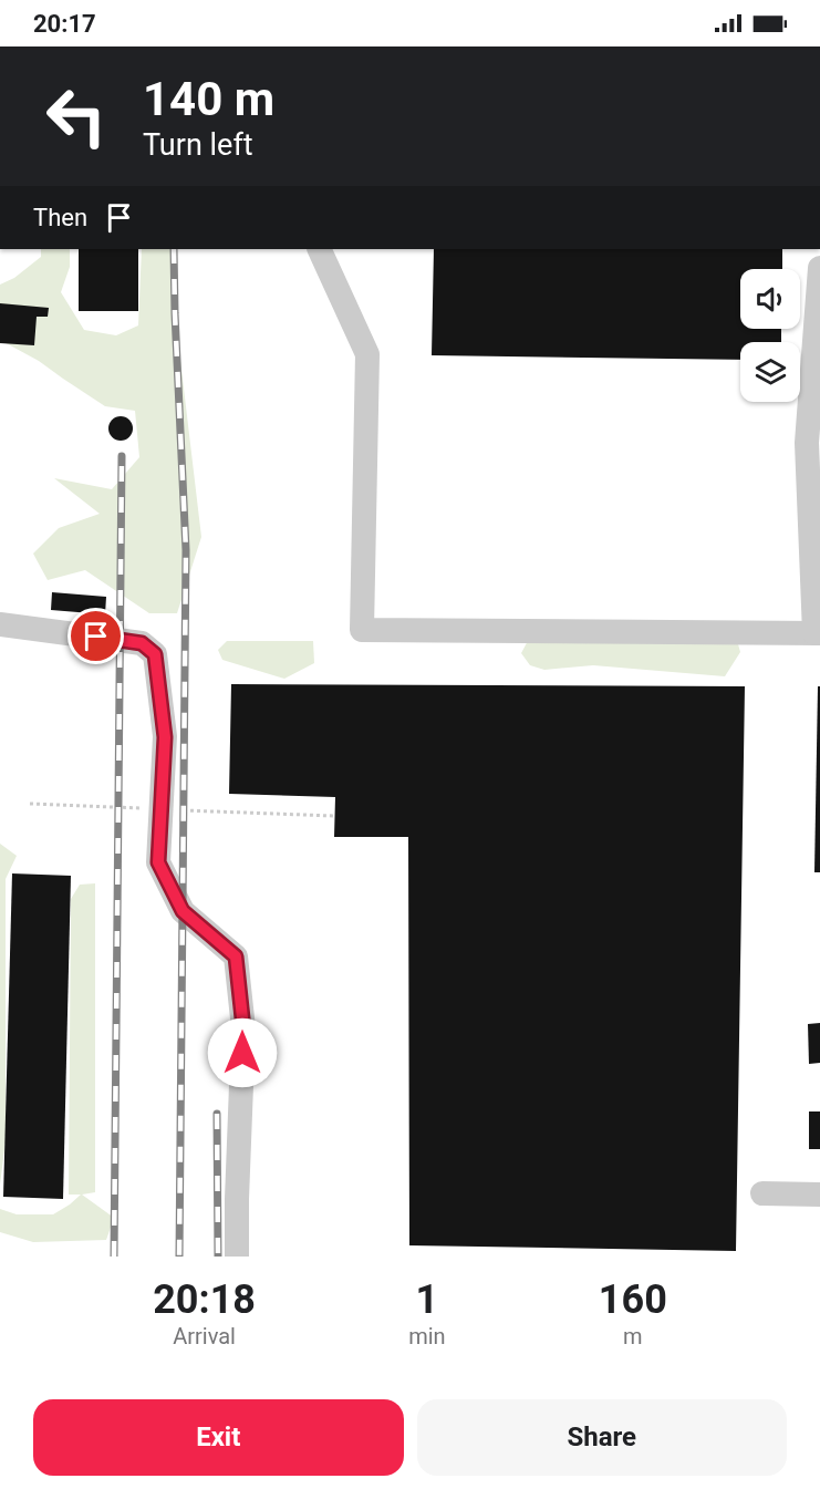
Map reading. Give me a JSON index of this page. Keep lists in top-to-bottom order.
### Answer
{
  "page": {
    "status": "20:17",
    "turn": ["140 m", "Turn left"],
    "then": "Then",
    "eta": [
      "20:18",
      "Arrival",
      "1",
      "min",
      "160",
      "m"
    ],
    "buttons": ["Exit", "Share"]
  }
}
